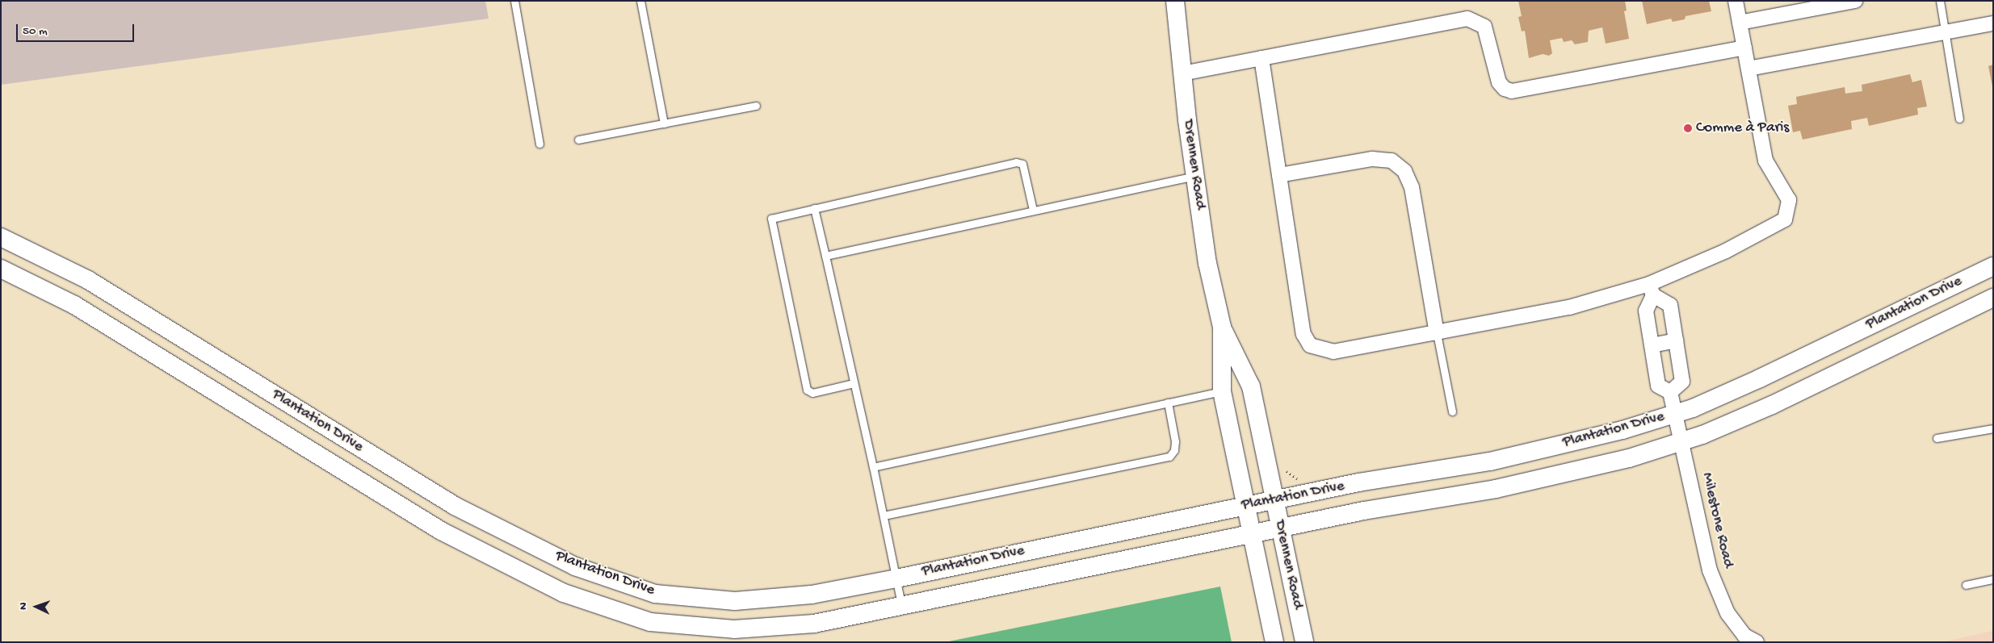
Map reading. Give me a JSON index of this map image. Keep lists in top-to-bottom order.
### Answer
{
  "streets": {
    "street": ["Drennen Road", "Plantation Drive", "Milestone Road"]
  },
  "crossings": [
    ["Drennen Road", "Plantation Drive"],
    ["Plantation Drive", "Milestone Road"]
  ],
  "places": ["Comme à Paris"],
  "scale_bar": "50 m",
  "north": "left"
}
